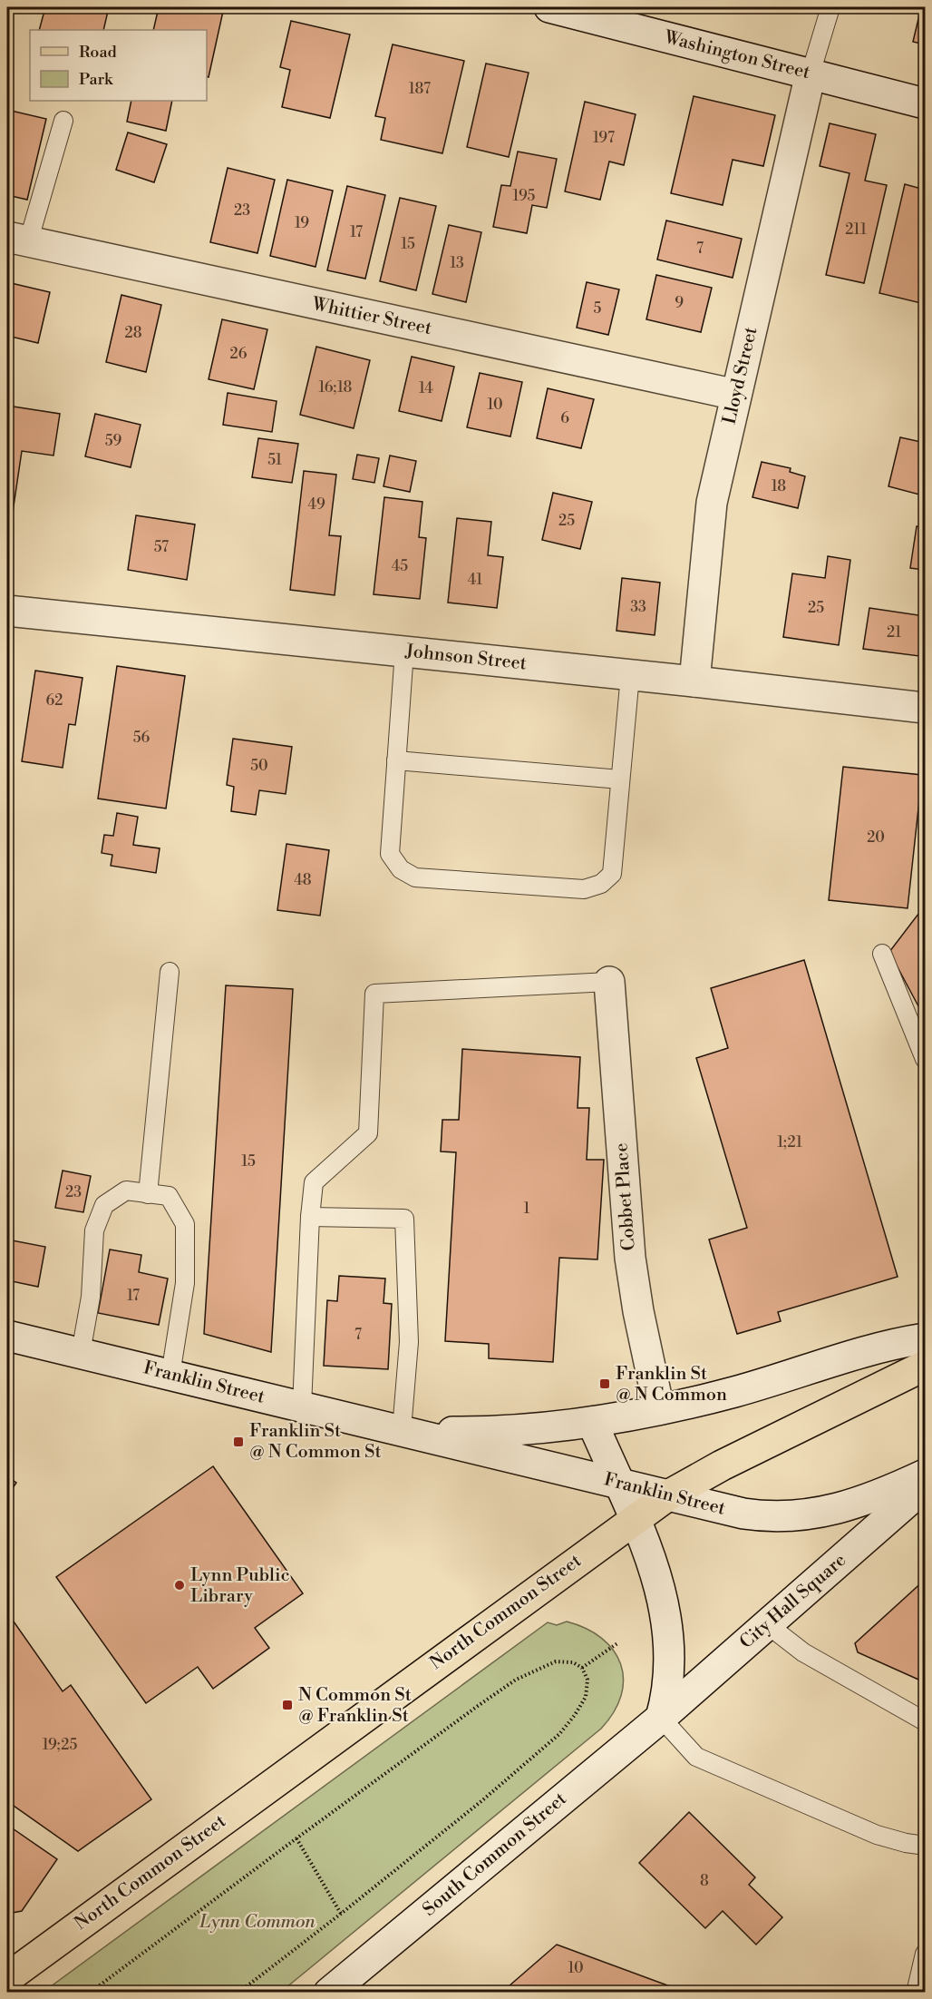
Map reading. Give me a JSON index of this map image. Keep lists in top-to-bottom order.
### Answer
{
  "streets": {
    "main road": [
      "Washington Street",
      "Whittier Street",
      "Lloyd Street",
      "Johnson Street",
      "Cobbet Place",
      "Franklin Street",
      "City Hall Square",
      "North Common Street",
      "South Common Street"
    ]
  },
  "crossings": [
    ["Washington Street", "Lloyd Street"],
    ["Whittier Street", "Lloyd Street"],
    ["Lloyd Street", "Johnson Street"],
    ["Cobbet Place", "Franklin Street"],
    ["Franklin Street", "North Common Street"],
    ["City Hall Square", "South Common Street"]
  ],
  "parks": ["Lynn Common"],
  "places": {
    "transit": ["Franklin St @ N Common", "Franklin St @ N Common St", "N Common St @ Franklin St"],
    "other": ["Lynn Public Library"]
  },
  "house_numbers": [
    "187",
    "197",
    "195",
    "23",
    "19",
    "211",
    "17",
    "15",
    "7",
    "13",
    "9",
    "5",
    "28",
    "26",
    "16;18",
    "14",
    "10",
    "6",
    "59",
    "51",
    "18",
    "49",
    "25",
    "57",
    "45",
    "41",
    "33",
    "25",
    "21",
    "62",
    "56",
    "50",
    "20",
    "48",
    "1;21",
    "15",
    "23",
    "1",
    "17",
    "7",
    "19;25",
    "8",
    "10"
  ],
  "legend": ["Road", "Park"]
}
